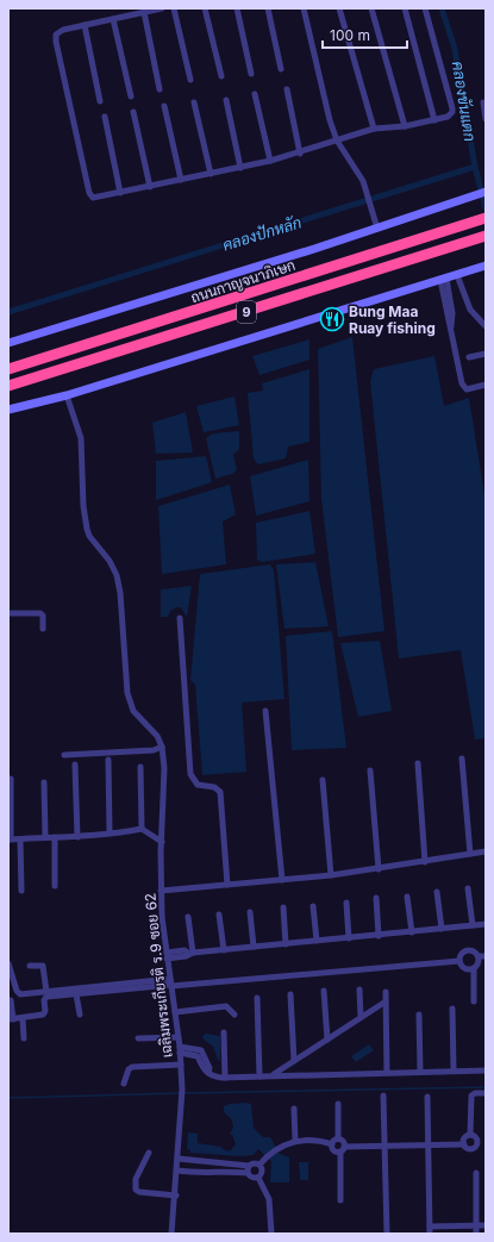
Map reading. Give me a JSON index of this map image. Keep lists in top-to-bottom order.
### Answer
{
  "streets": {
    "highway": ["ถนนกาญจนาภิเษก", "9"],
    "street": ["เฉลิมพระเกียรติ ร.9 ซอย 62"]
  },
  "water": ["คลองขันแตก", "คลองปักหลัก"],
  "places": {
    "restaurant": ["Bung Maa Ruay fishing"]
  },
  "scale_bar": "100 m"
}
